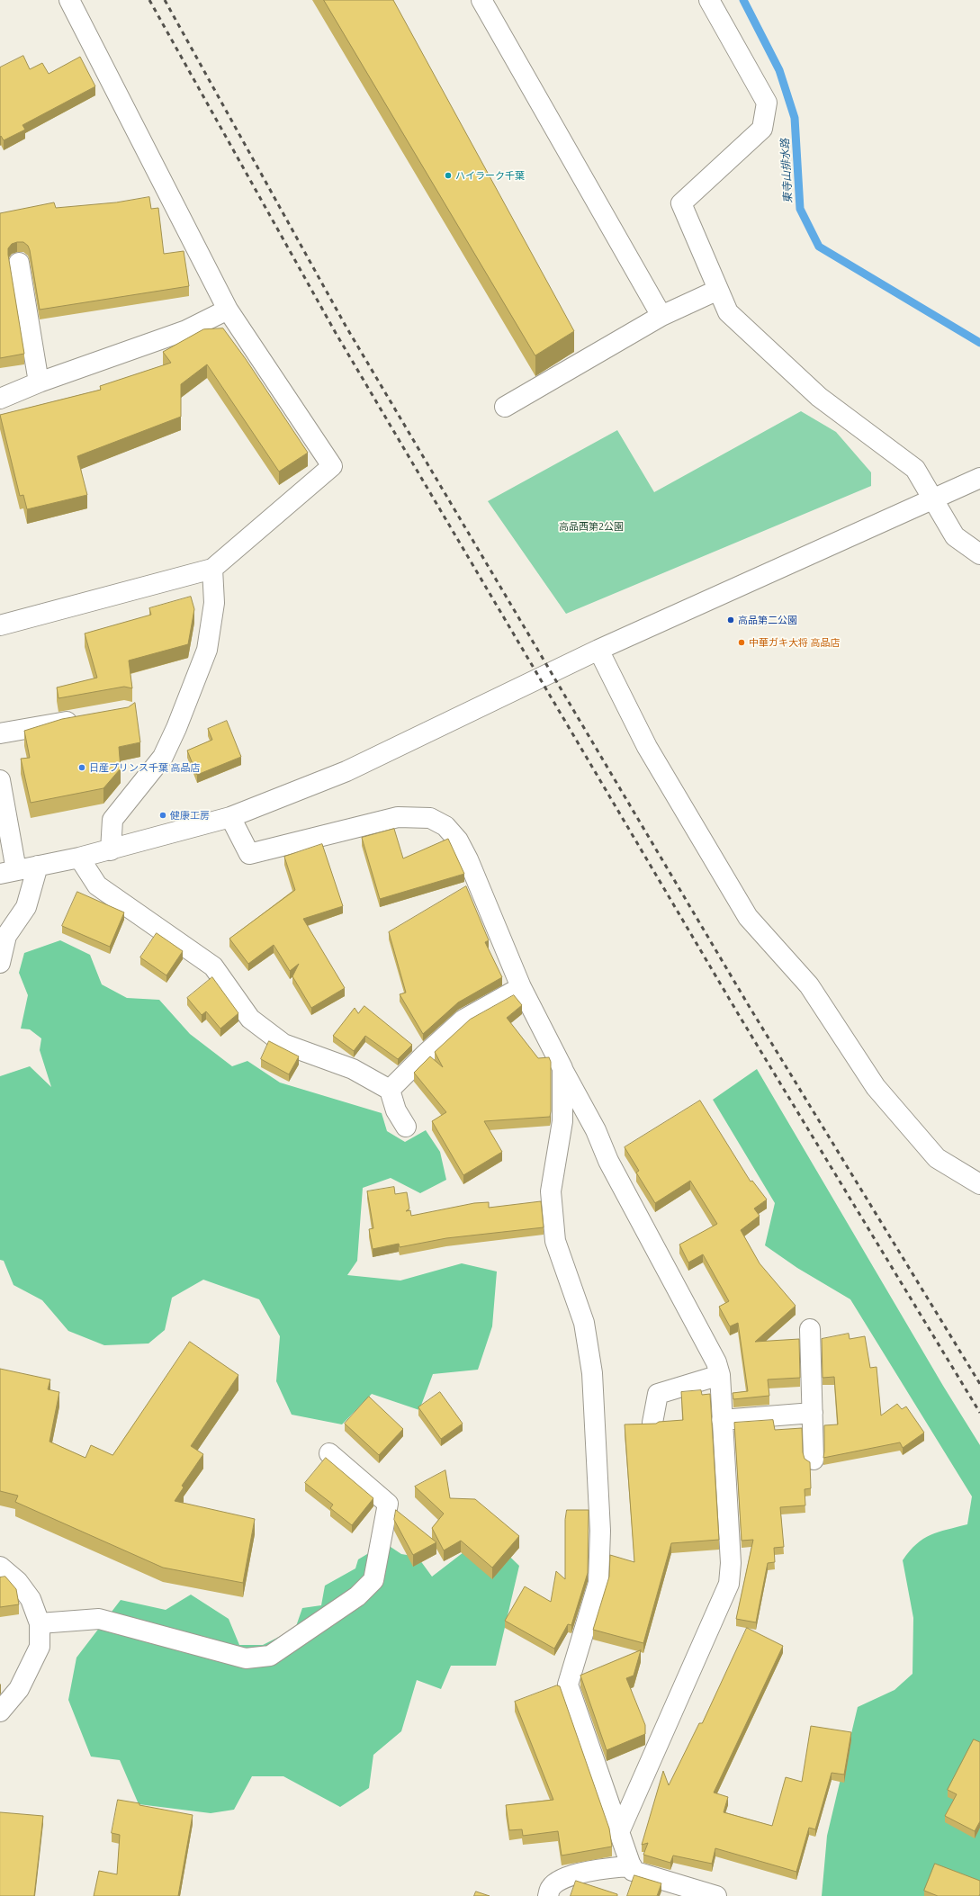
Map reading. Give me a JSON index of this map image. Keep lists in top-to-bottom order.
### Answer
{
  "water": ["東寺山排水路"],
  "parks": ["高品西第2公園"],
  "places": [
    "ハイラーク千葉",
    "高品第二公園",
    "中華ガキ大将 高品店",
    "日産プリンス千葉 高品店",
    "健康工房"
  ]
}
